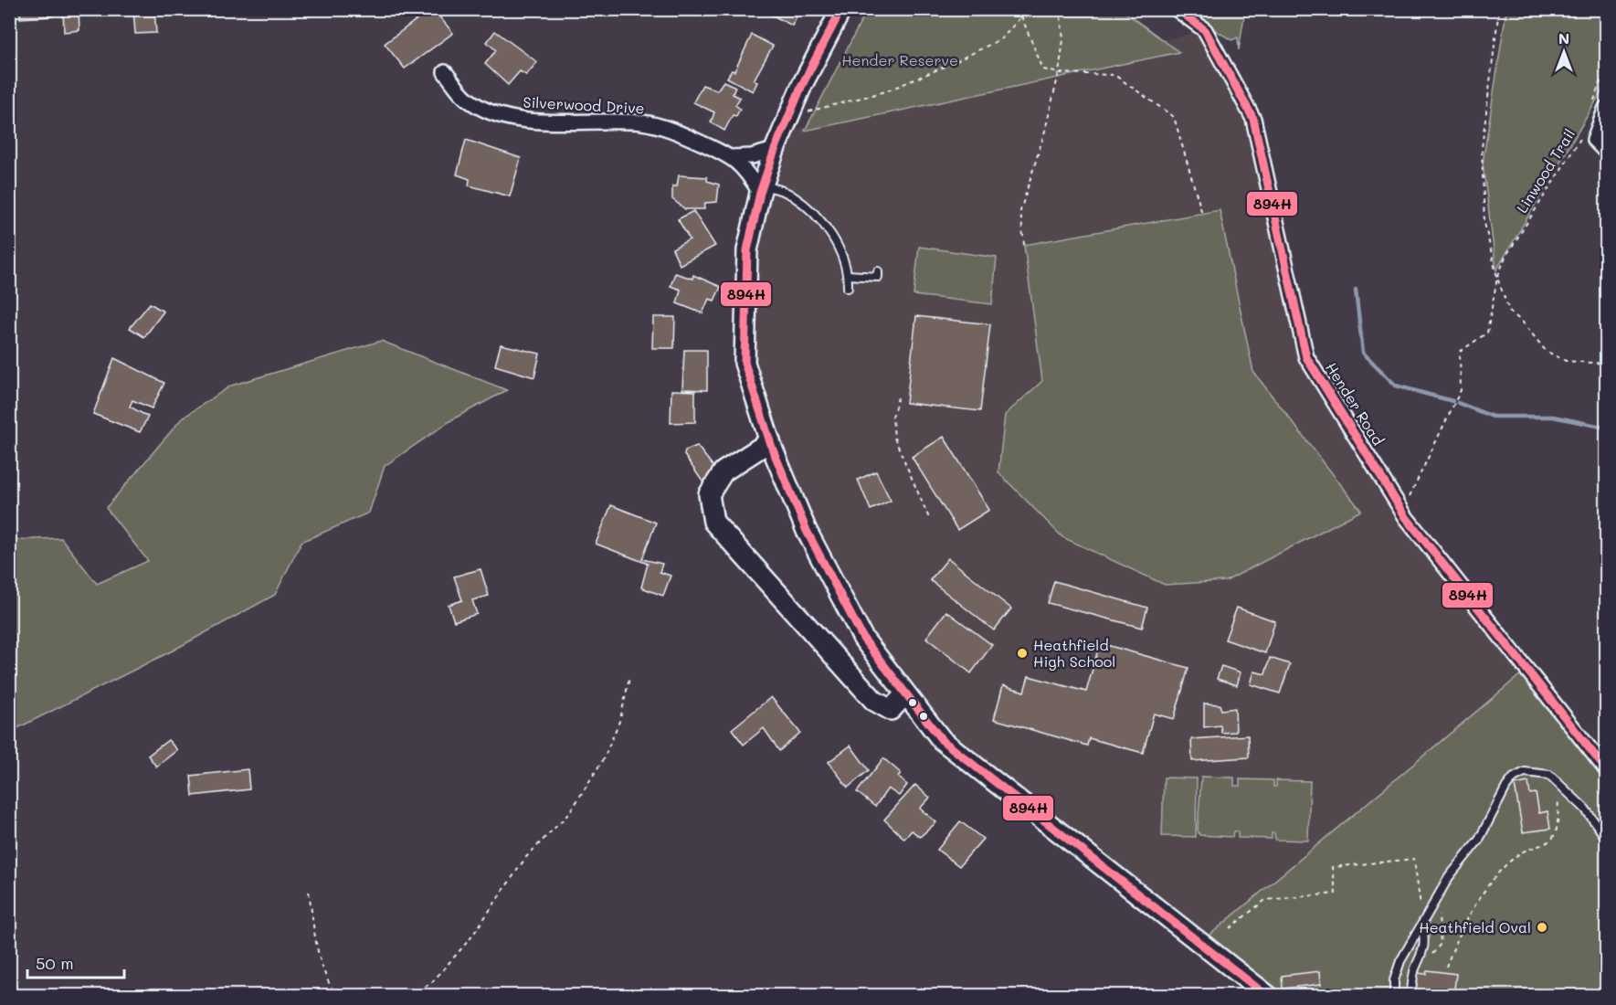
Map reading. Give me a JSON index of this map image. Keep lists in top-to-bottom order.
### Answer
{
  "streets": {
    "street": ["Silverwood Drive", "Hender Road"],
    "path": ["Linwood Trail"]
  },
  "parks": ["Hender Reserve"],
  "places": ["Heathfield High School", "Heathfield Oval"],
  "lines": ["transit line 894H"],
  "scale_bar": "50 m",
  "north": "top"
}
